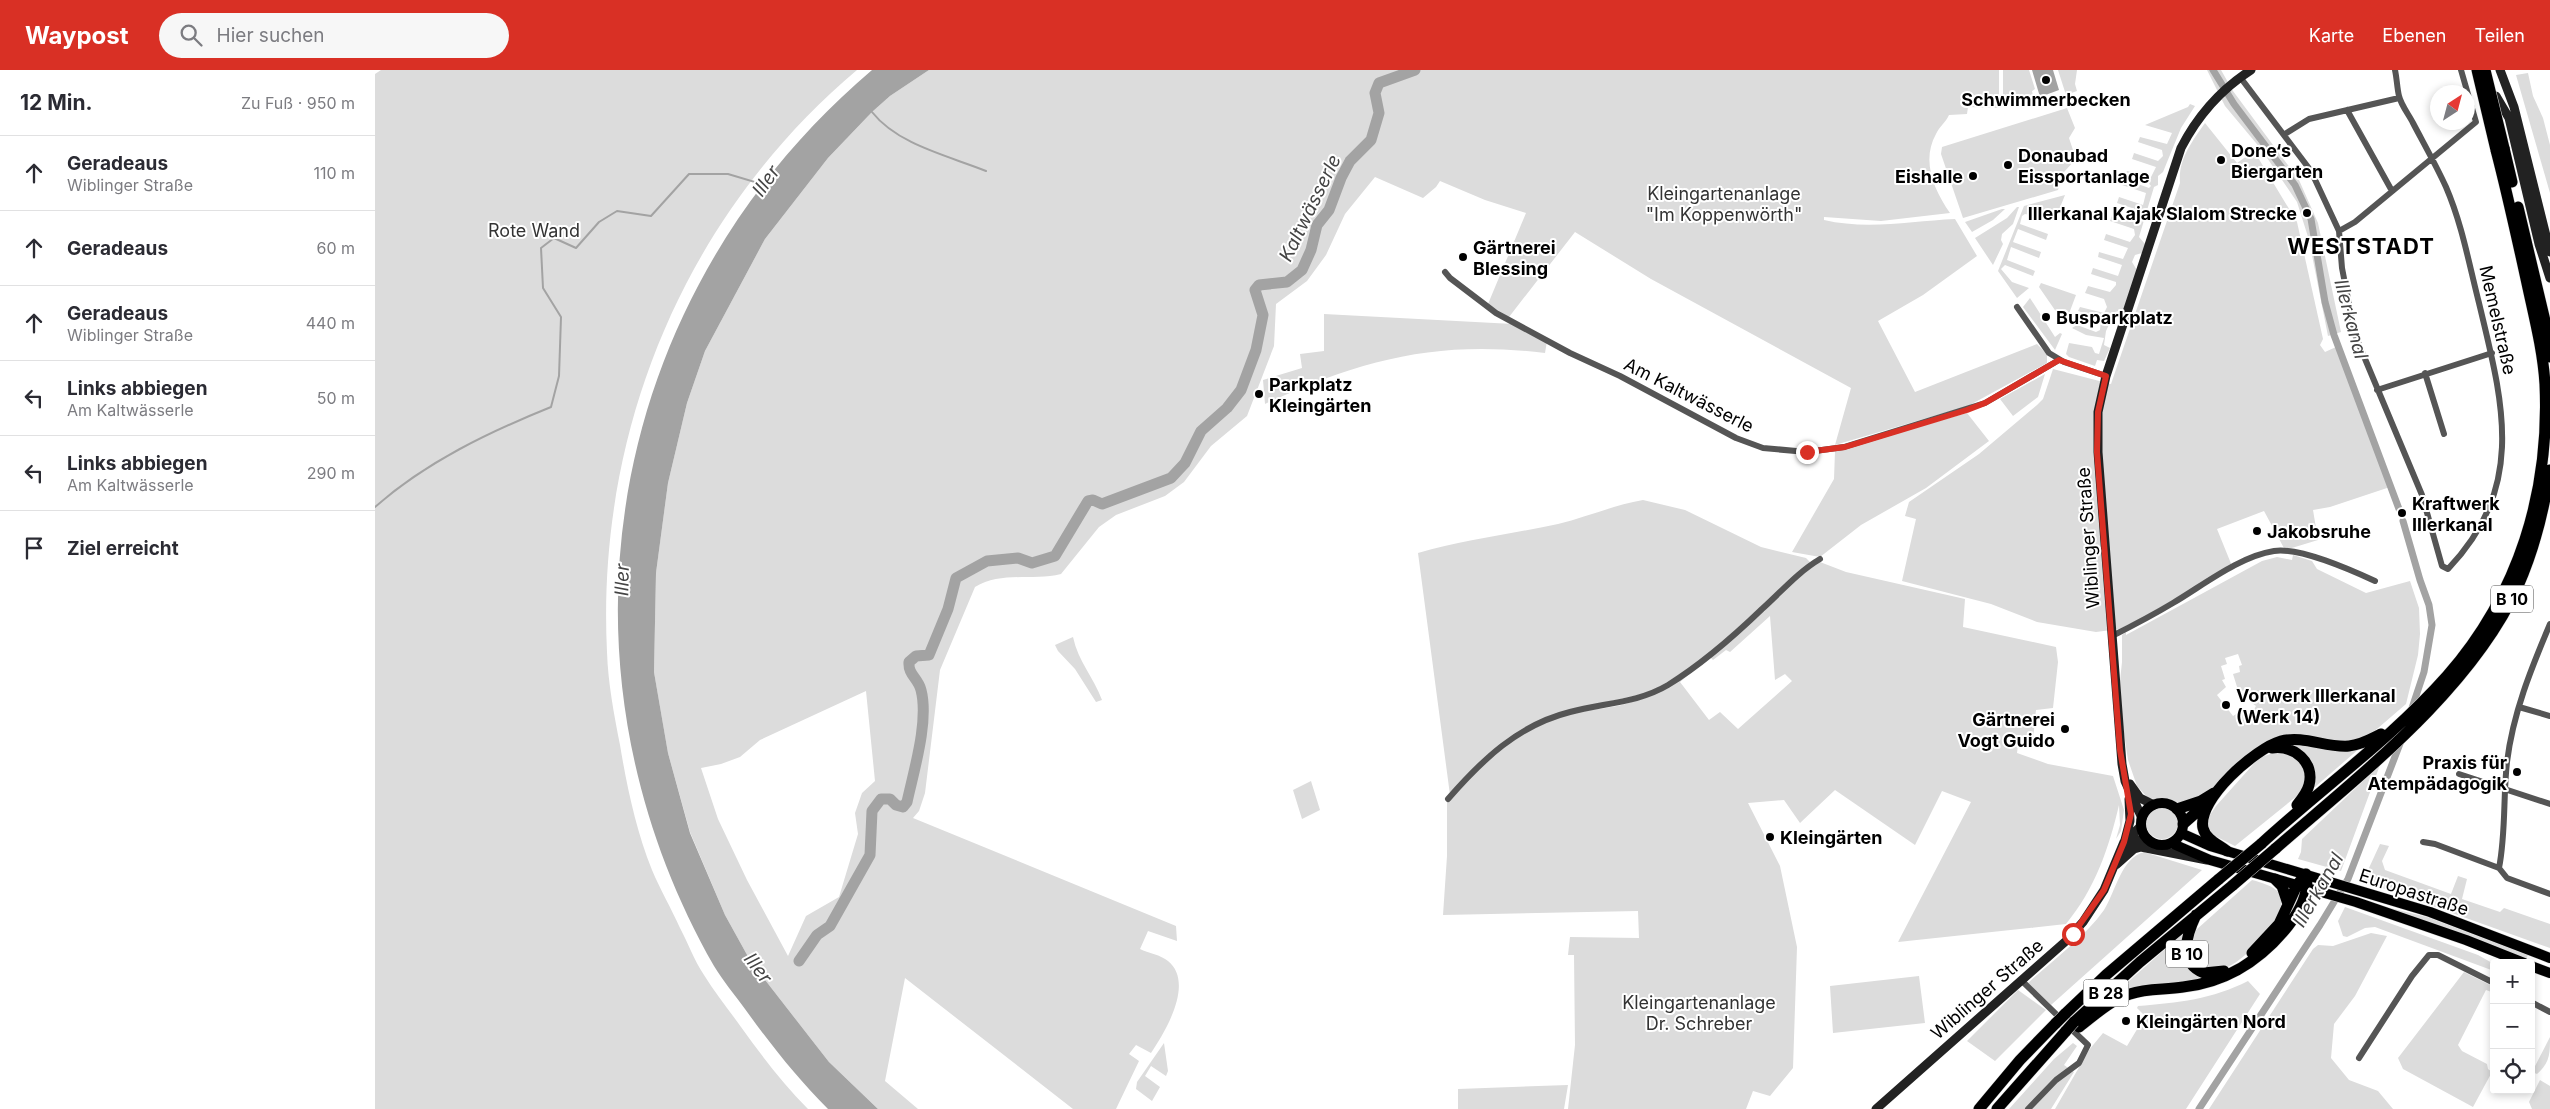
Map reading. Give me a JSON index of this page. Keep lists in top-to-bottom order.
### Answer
{
  "streets": {
    "highway": ["B 10", "B 28"],
    "main road": ["Wiblinger Straße", "Europastraße"],
    "street": ["Memelstraße", "Am Kaltwässerle"]
  },
  "crossings": [
    ["Wiblinger Straße", "B 10"],
    ["Wiblinger Straße", "Europastraße"],
    ["B 10", "Europastraße"],
    ["B 10", "B 28"]
  ],
  "districts": ["WESTSTADT"],
  "water": ["Iller", "Kaltwässerle", "Illerkanal"],
  "parks": ["Kleingartenanlage \"Im Koppenwörth\"", "Rote Wand", "Kleingartenanlage Dr. Schreber"],
  "places": [
    "Schwimmerbecken",
    "Done‘s Biergarten",
    "Donaubad Eissportanlage",
    "Eishalle",
    "Illerkanal Kajak Slalom Strecke",
    "Gärtnerei Blessing",
    "Busparkplatz",
    "Parkplatz Kleingärten",
    "Kraftwerk Illerkanal",
    "Jakobsruhe",
    "Vorwerk Illerkanal (Werk 14)",
    "Gärtnerei Vogt Guido",
    "Praxis für Atempädagogik",
    "Kleingärten",
    "Kleingärten Nord"
  ],
  "north": "top right",
  "page": {
    "header": "Waypost",
    "search": "Hier suchen",
    "nav": ["Karte", "Ebenen", "Teilen"],
    "heading": ["12 Min.", "Zu Fuß · 950 m"],
    "list": [
      ["Geradeaus", "Wiblinger Straße", "110 m"],
      ["Geradeaus", "60 m"],
      ["Geradeaus", "Wiblinger Straße", "440 m"],
      ["Links abbiegen", "Am Kaltwässerle", "50 m"],
      ["Links abbiegen", "Am Kaltwässerle", "290 m"],
      "Ziel erreicht"
    ],
    "map_buttons": ["+", "−"]
  }
}
